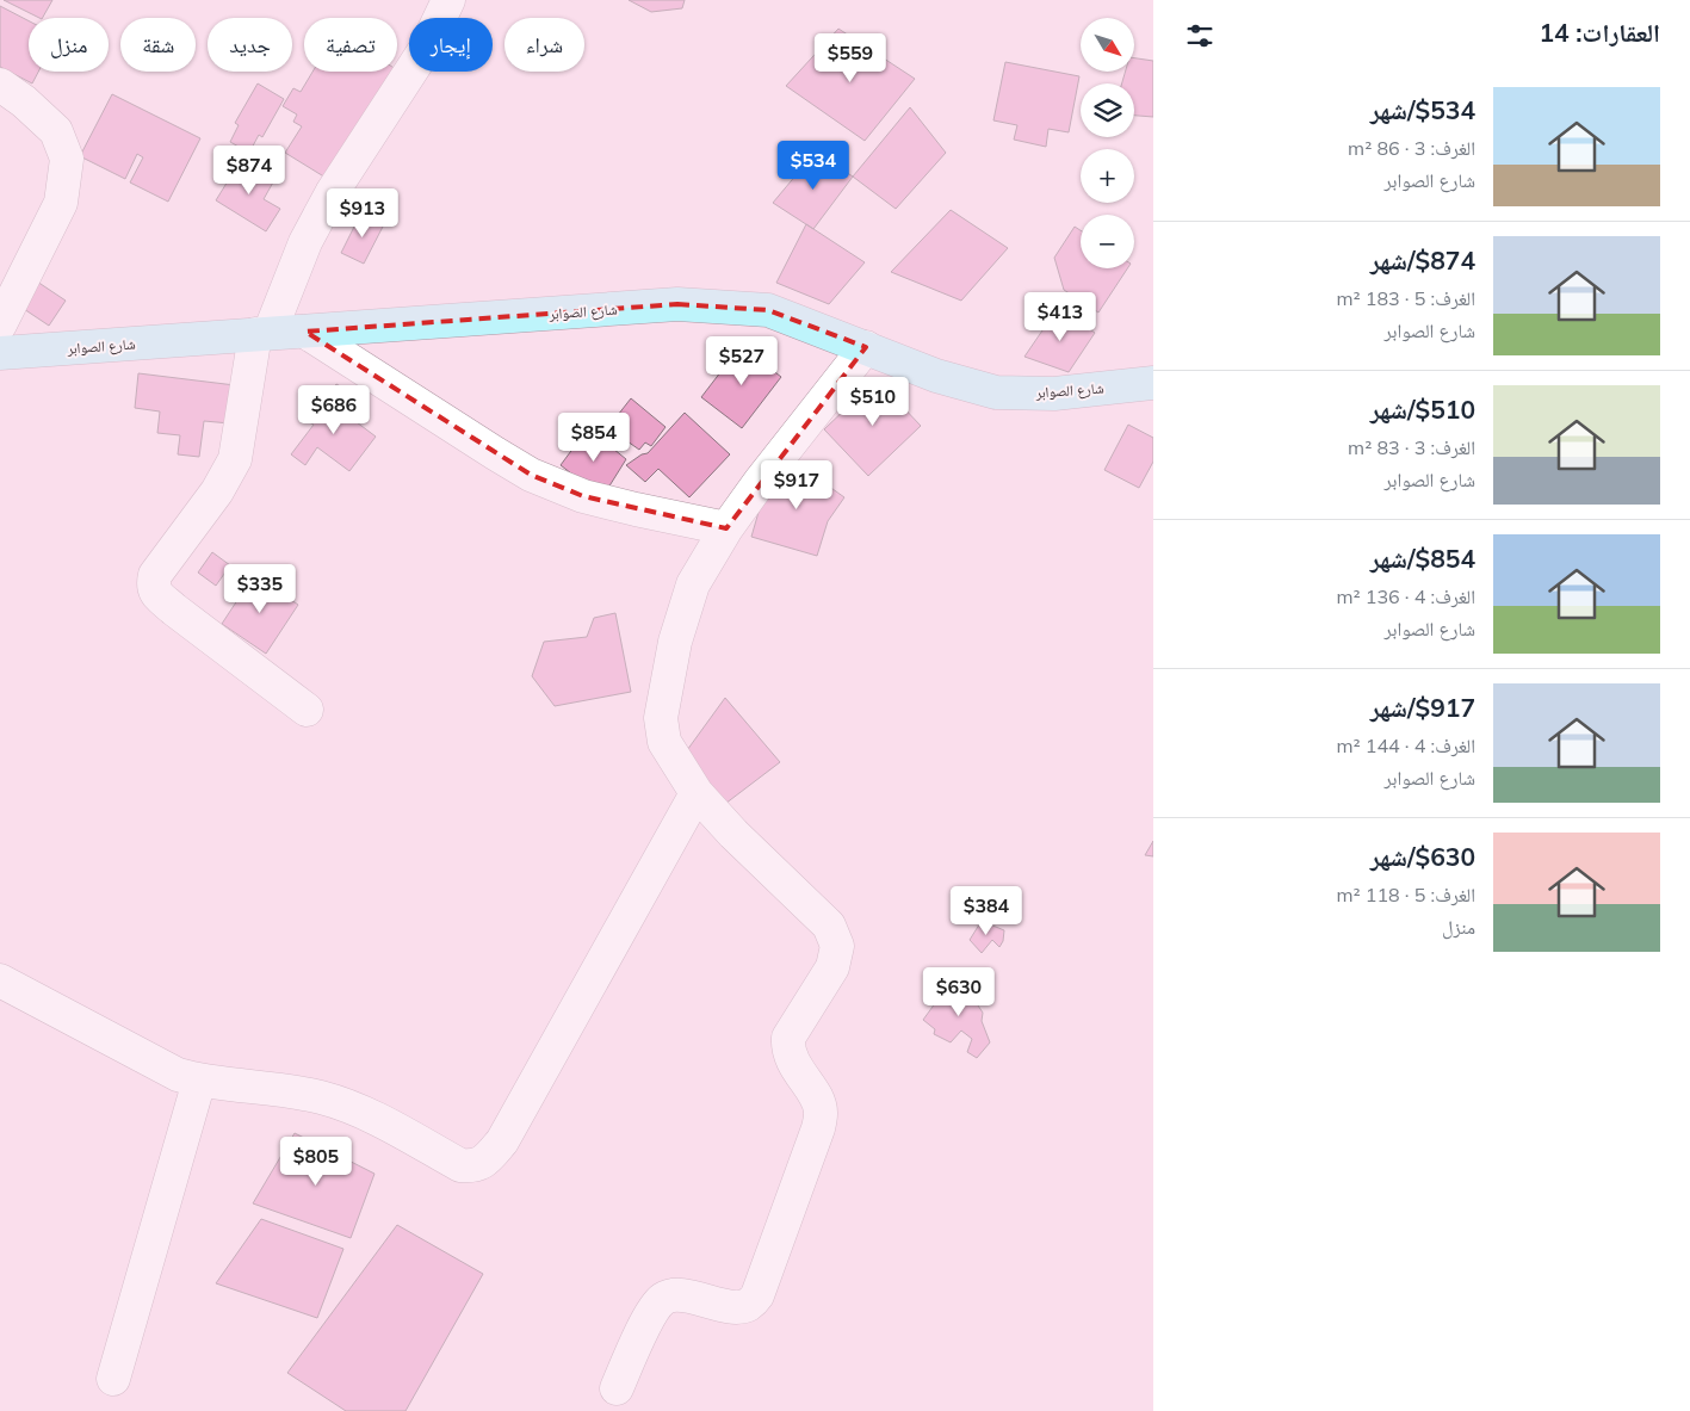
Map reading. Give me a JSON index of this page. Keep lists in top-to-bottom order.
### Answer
{
  "streets": {
    "street": ["شارع الصوابر"]
  },
  "north": "bottom right",
  "page": {
    "heading": "العقارات: 14",
    "map_buttons": ["+", "−"],
    "chip": [
      "شراء",
      "إيجار",
      "تصفية",
      "جديد",
      "شقة",
      "منزل"
    ],
    "price": [
      "$559",
      "$534",
      "$874",
      "$913",
      "$413",
      "$527",
      "$510",
      "$686",
      "$854",
      "$917",
      "$335",
      "$384",
      "$630",
      "$805"
    ],
    "list": [
      {
        "name": "$534/شهر",
        "note": "الغرف: 3 · 86 m² · شارع الصوابر"
      },
      {
        "name": "$874/شهر",
        "note": "الغرف: 5 · 183 m² · شارع الصوابر"
      },
      {
        "name": "$510/شهر",
        "note": "الغرف: 3 · 83 m² · شارع الصوابر"
      },
      {
        "name": "$854/شهر",
        "note": "الغرف: 4 · 136 m² · شارع الصوابر"
      },
      {
        "name": "$917/شهر",
        "note": "الغرف: 4 · 144 m² · شارع الصوابر"
      },
      {
        "name": "$630/شهر",
        "note": "الغرف: 5 · 118 m² · منزل"
      }
    ]
  }
}
